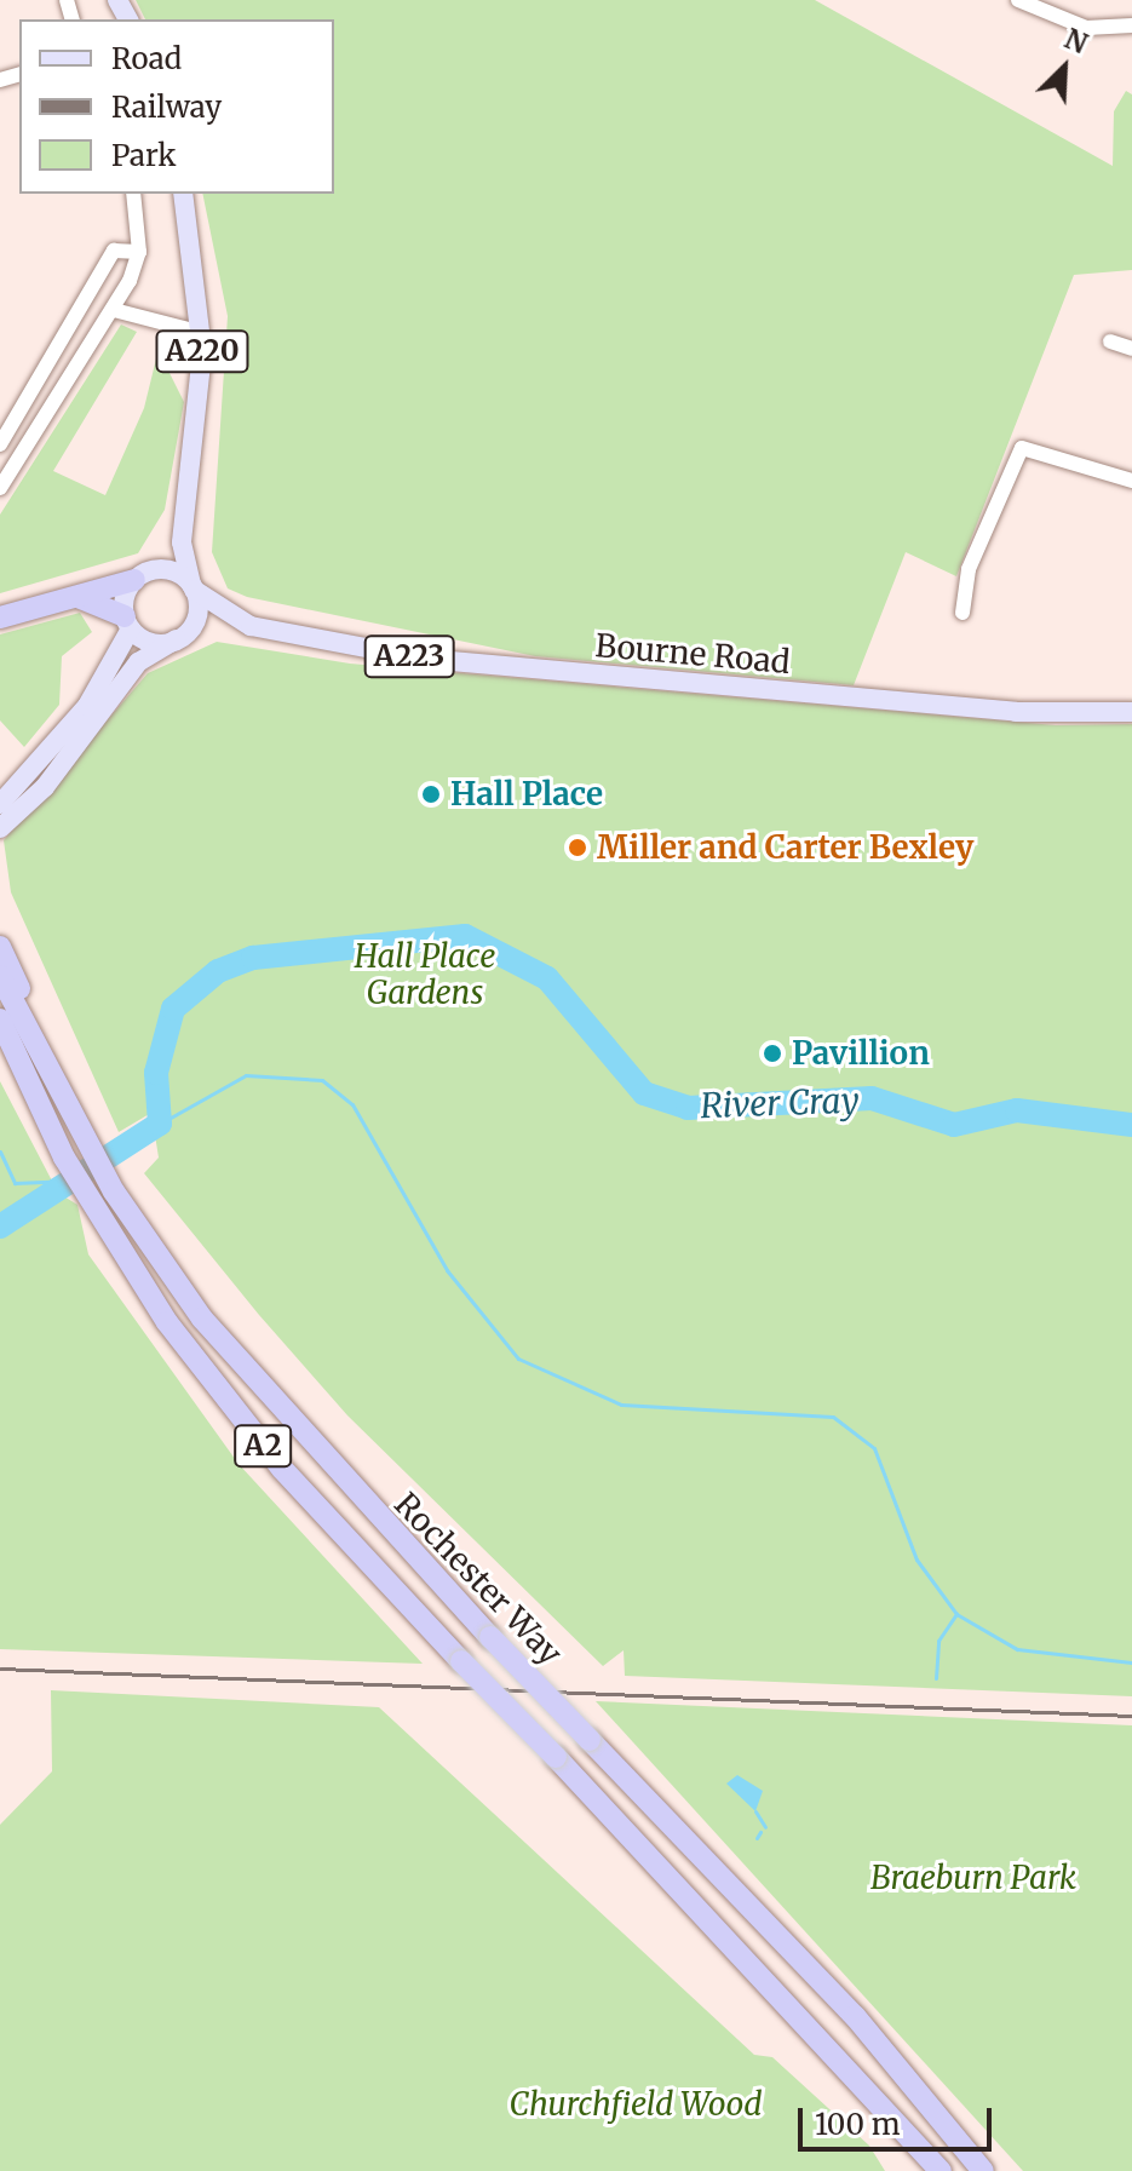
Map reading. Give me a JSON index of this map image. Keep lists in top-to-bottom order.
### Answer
{
  "streets": {
    "highway": ["A2", "Rochester Way"],
    "main road": ["A220", "Bourne Road", "A223"]
  },
  "crossings": [
    ["A220", "Bourne Road"]
  ],
  "water": ["River Cray"],
  "parks": ["Hall Place Gardens", "Braeburn Park", "Churchfield Wood"],
  "places": ["Hall Place", "Miller and Carter Bexley", "Pavillion"],
  "legend": ["Road", "Railway", "Park"],
  "scale_bar": "100 m",
  "north": "top right"
}
